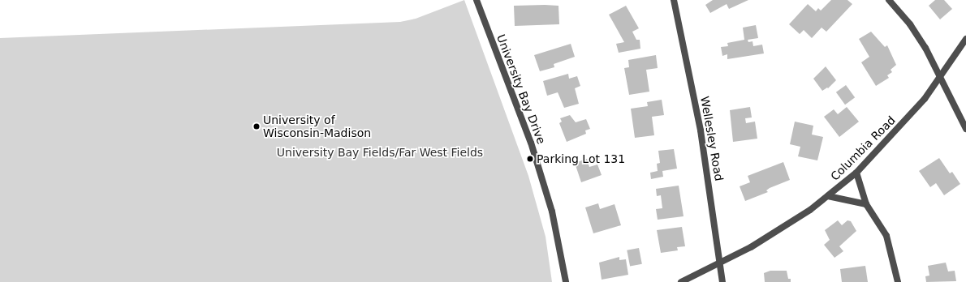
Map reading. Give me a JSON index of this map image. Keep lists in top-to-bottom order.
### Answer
{
  "streets": {
    "street": ["University Bay Drive", "Wellesley Road", "Columbia Road"]
  },
  "crossings": [
    ["Wellesley Road", "Columbia Road"]
  ],
  "parks": ["University Bay Fields/Far West Fields"],
  "places": ["University of Wisconsin-Madison", "Parking Lot 131"]
}
